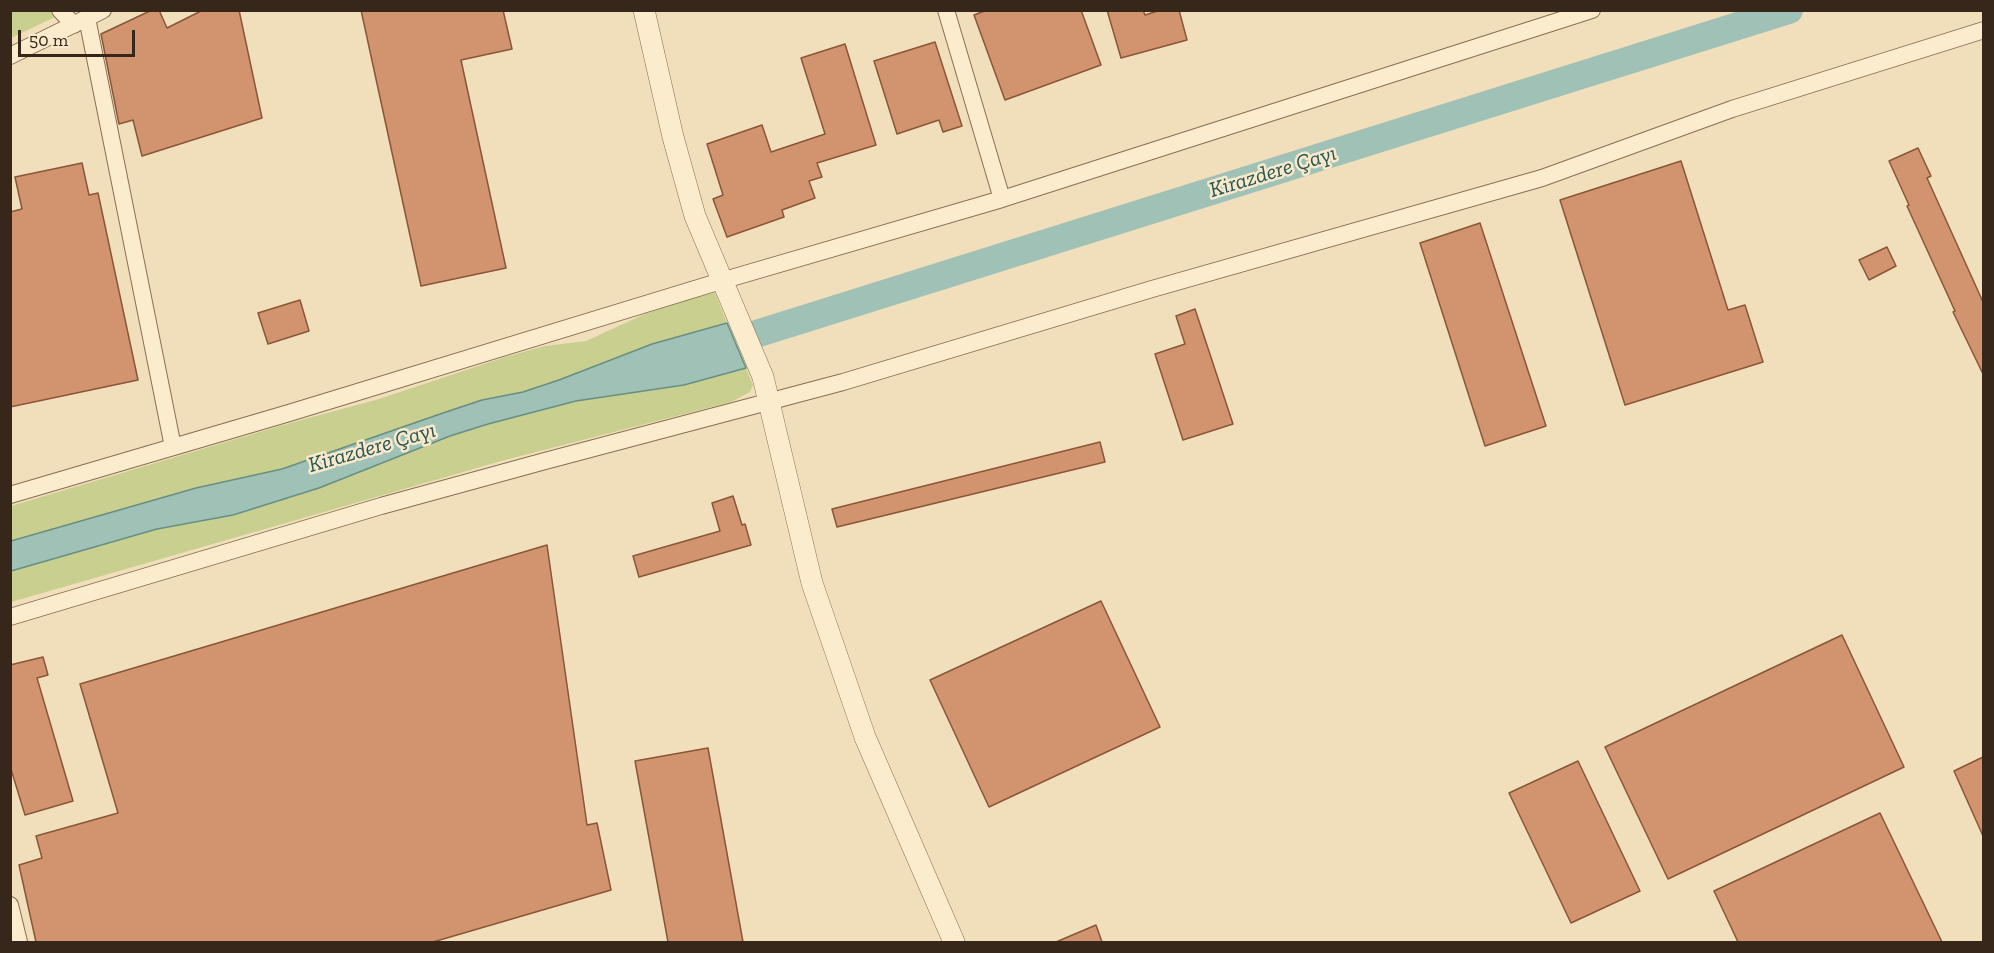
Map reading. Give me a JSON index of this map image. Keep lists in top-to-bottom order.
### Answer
{
  "water": ["Kirazdere Çayı"],
  "scale_bar": "50 m"
}
